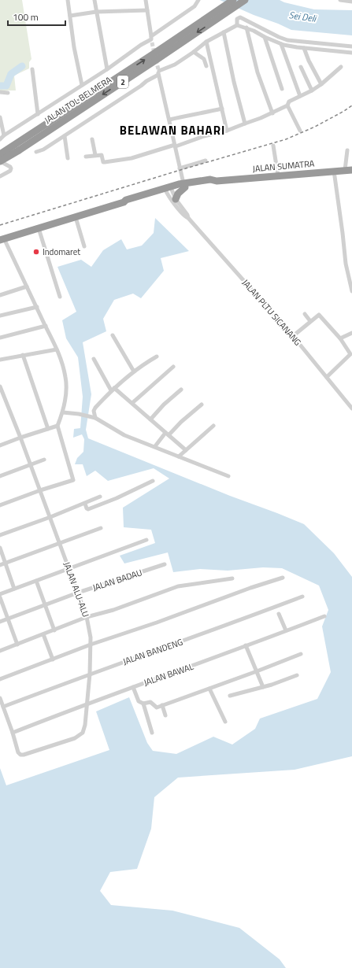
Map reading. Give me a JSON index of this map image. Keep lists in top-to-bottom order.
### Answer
{
  "streets": {
    "highway": ["2", "JALAN TOL BELMERA", "JALAN SUMATRA"],
    "street": [
      "JALAN PLTU SICANANG",
      "JALAN BADAU",
      "JALAN ALU-ALU",
      "JALAN BANDENG",
      "JALAN BAWAL"
    ]
  },
  "crossings": [
    ["JALAN SUMATRA", "JALAN PLTU SICANANG"],
    ["JALAN BADAU", "JALAN ALU-ALU"],
    ["JALAN ALU-ALU", "JALAN BANDENG"],
    ["JALAN ALU-ALU", "JALAN BAWAL"]
  ],
  "districts": ["BELAWAN BAHARI"],
  "water": ["Sei Deli"],
  "places": ["Indomaret"],
  "scale_bar": "100 m"
}
